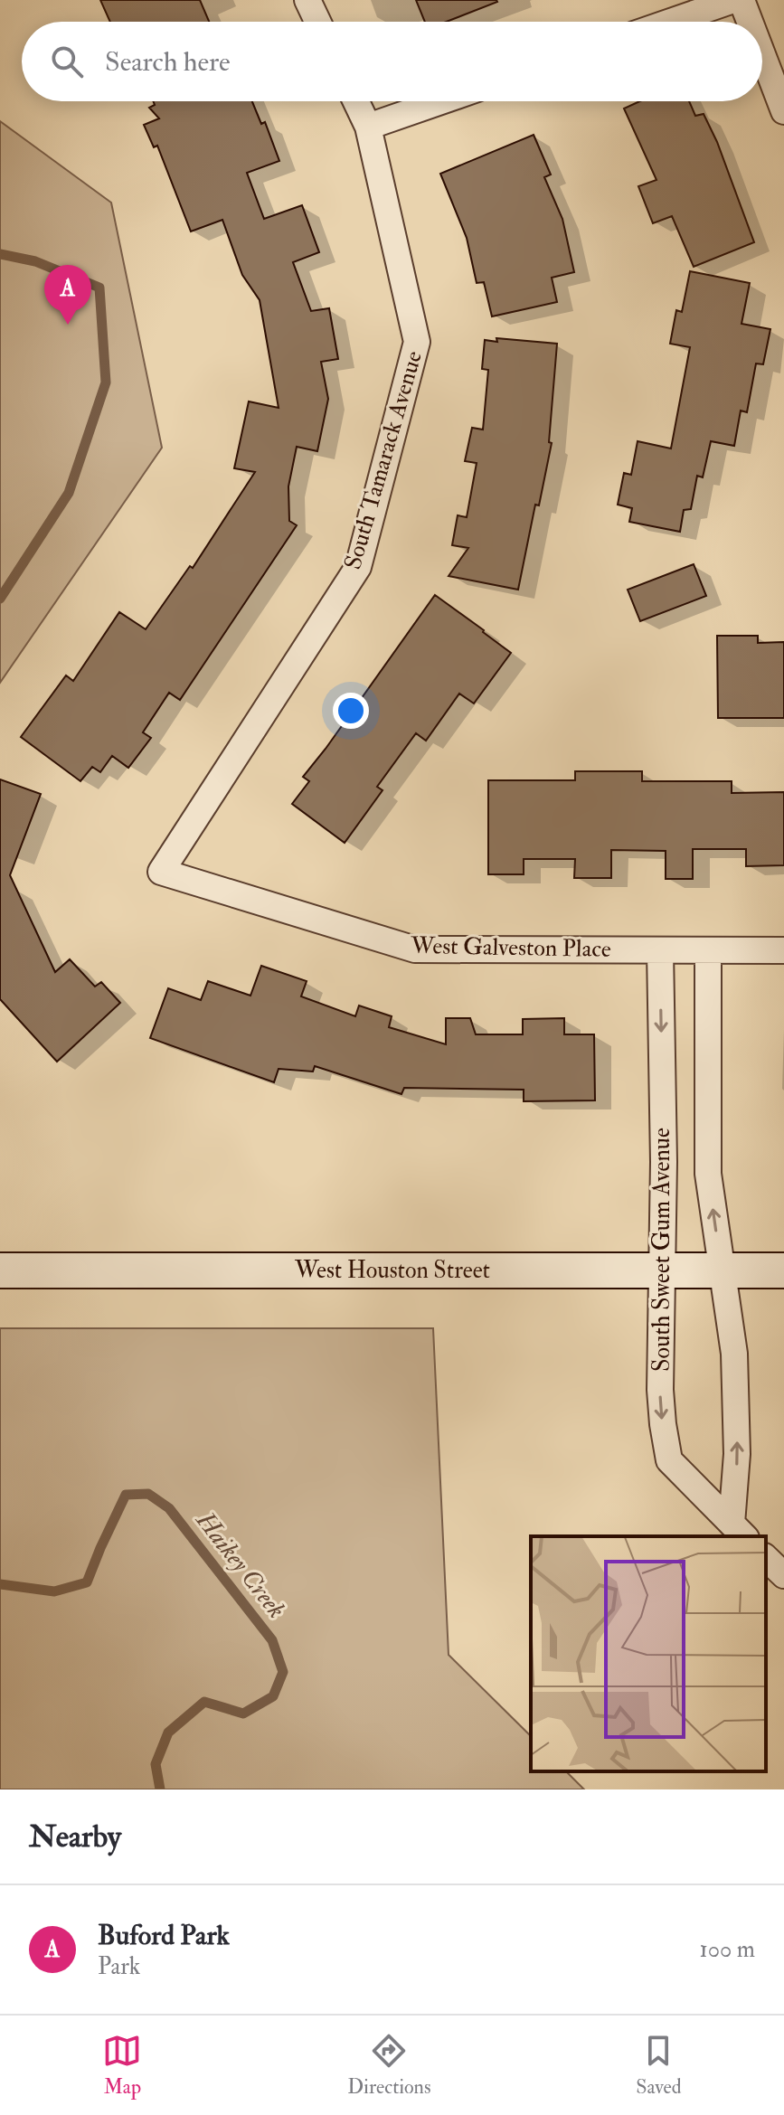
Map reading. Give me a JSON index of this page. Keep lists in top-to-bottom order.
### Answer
{
  "streets": {
    "main road": ["West Houston Street"],
    "street": ["South Tamarack Avenue", "West Galveston Place", "South Sweet Gum Avenue"]
  },
  "crossings": [
    ["South Tamarack Avenue", "West Galveston Place"],
    ["West Galveston Place", "South Sweet Gum Avenue"],
    ["South Sweet Gum Avenue", "West Houston Street"]
  ],
  "water": ["Haikey Creek"],
  "page": {
    "search": "Search here",
    "pins": "A",
    "heading": "Nearby",
    "list": [
      {
        "mark": "A",
        "name": "Buford Park",
        "note": "Park",
        "value": "100 m"
      }
    ],
    "nav": ["Map", "Directions", "Saved"]
  }
}
